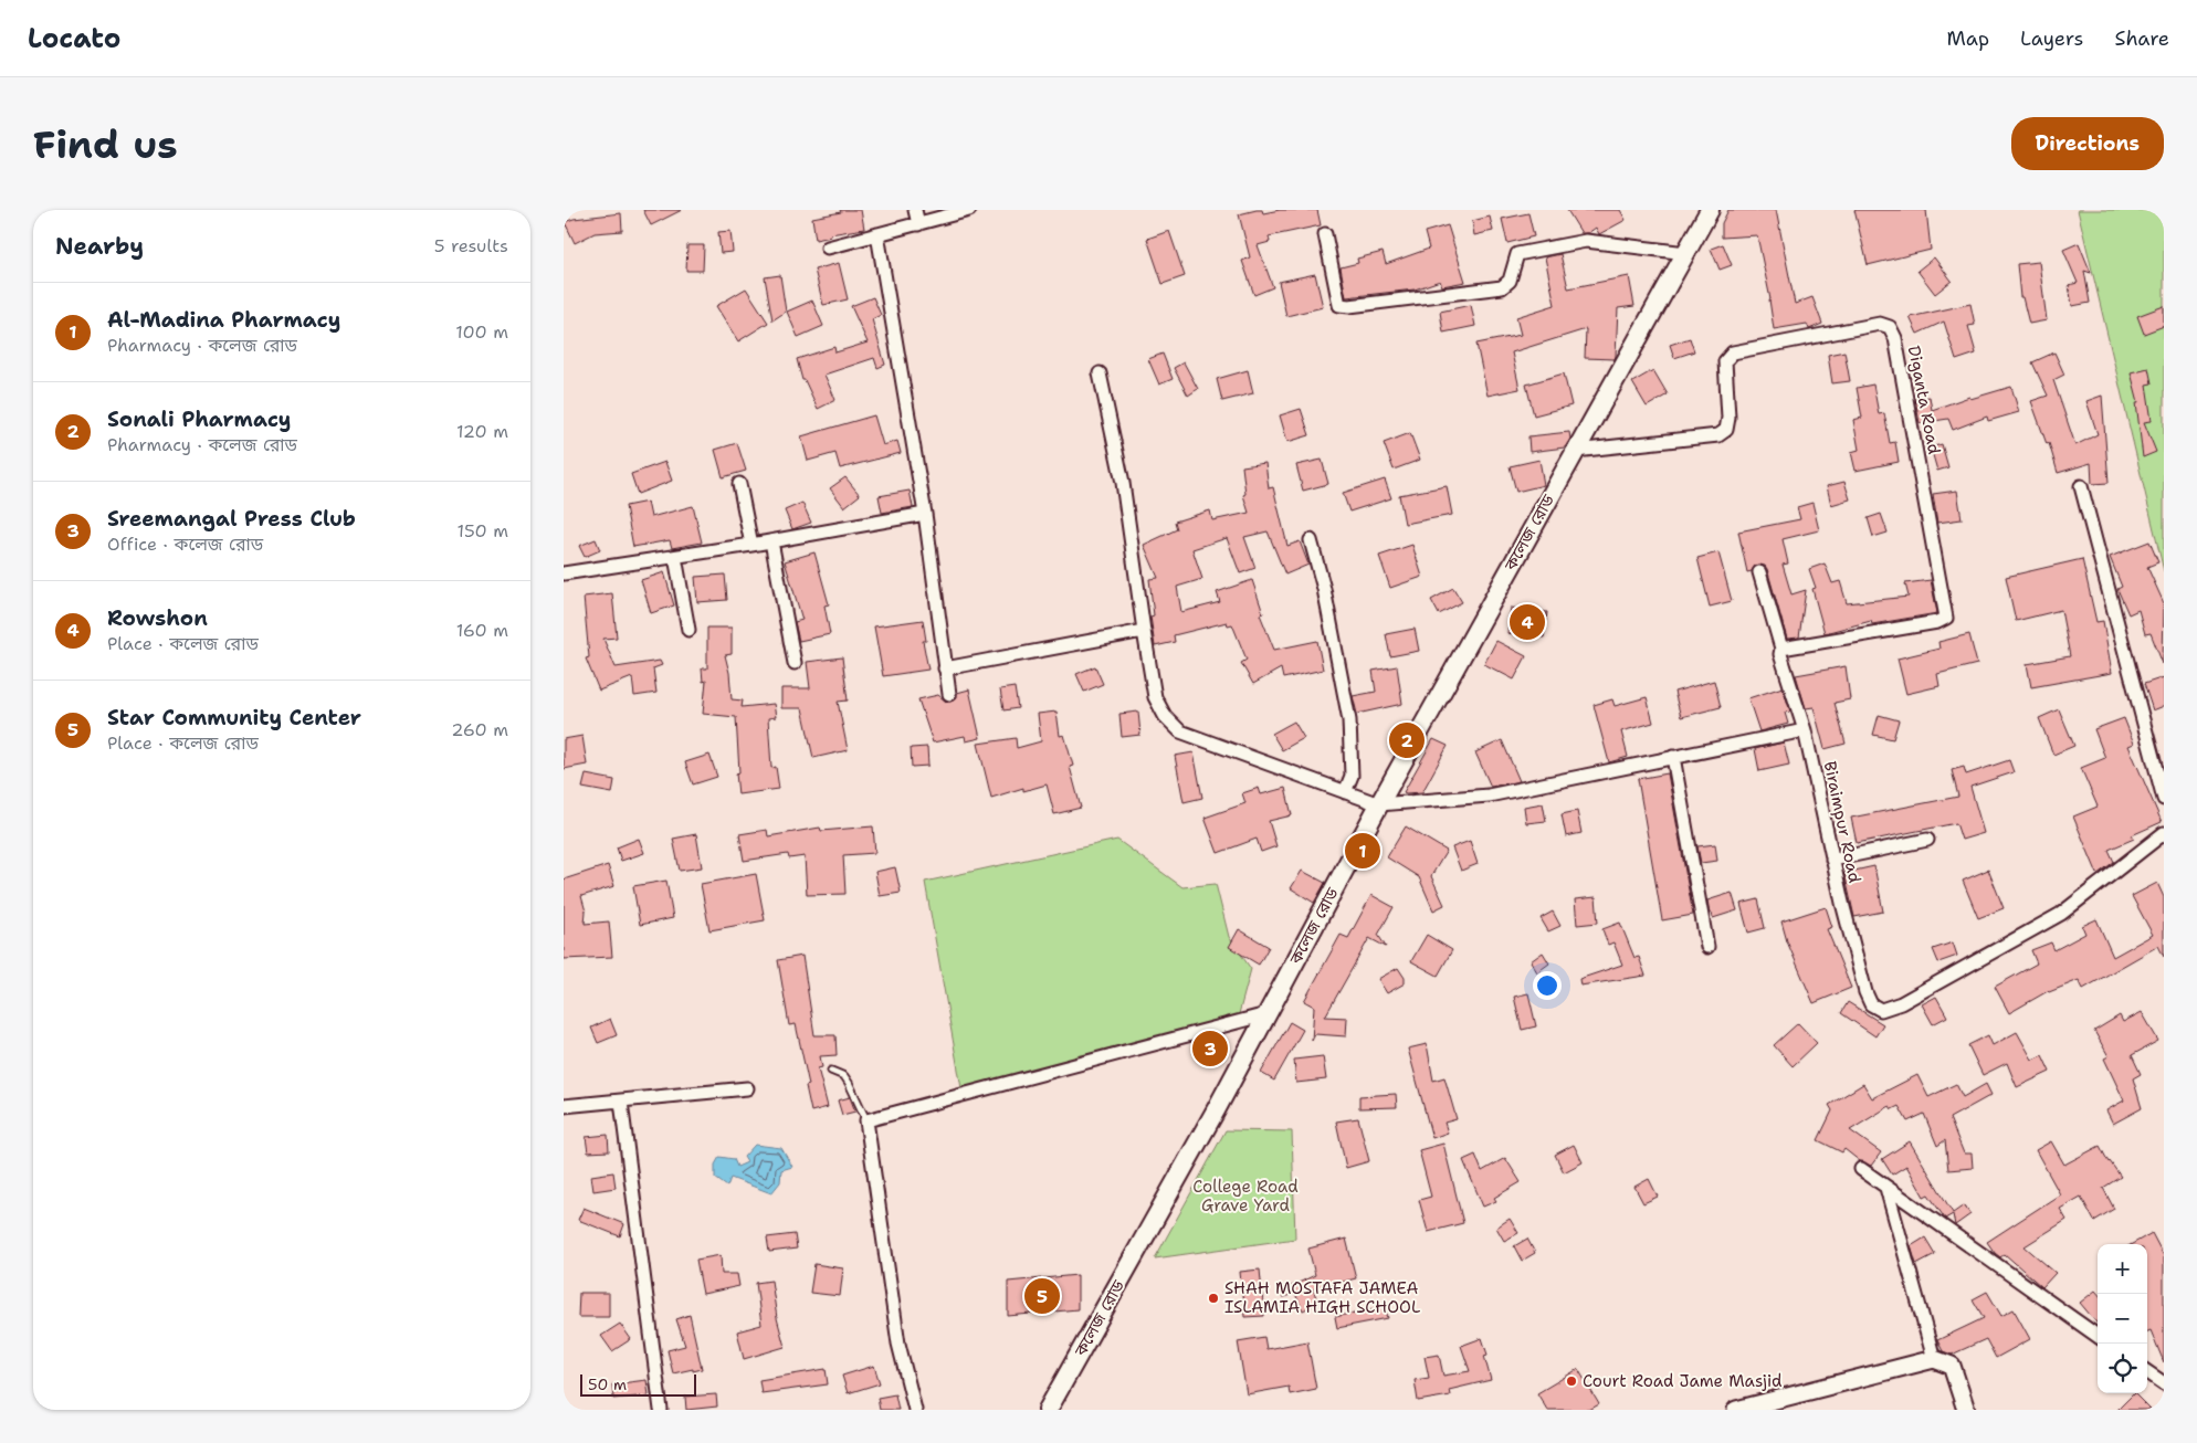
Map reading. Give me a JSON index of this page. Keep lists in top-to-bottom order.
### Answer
{
  "streets": {
    "main road": ["কলেজ রোড"],
    "street": ["Diganta Road", "Biraimpur Road"]
  },
  "crossings": [
    ["Diganta Road", "কলেজ রোড"]
  ],
  "parks": ["College Road Grave Yard"],
  "places": ["SHAH MOSTAFA JAMEA ISLAMIA HIGH SCHOOL", "Court Road Jame Masjid"],
  "scale_bar": "50 m",
  "page": {
    "header": "Locato",
    "nav": ["Map", "Layers", "Share"],
    "buttons": "Directions",
    "title": "Find us",
    "heading": ["Nearby", "5 results"],
    "list": [
      {
        "mark": "1",
        "name": "Al-Madina Pharmacy",
        "note": "Pharmacy · কলেজ রোড",
        "value": "100 m"
      },
      {
        "mark": "2",
        "name": "Sonali Pharmacy",
        "note": "Pharmacy · কলেজ রোড",
        "value": "120 m"
      },
      {
        "mark": "3",
        "name": "Sreemangal Press Club",
        "note": "Office · কলেজ রোড",
        "value": "150 m"
      },
      {
        "mark": "4",
        "name": "Rowshon",
        "note": "Place · কলেজ রোড",
        "value": "160 m"
      },
      {
        "mark": "5",
        "name": "Star Community Center",
        "note": "Place · কলেজ রোড",
        "value": "260 m"
      }
    ],
    "pins": [
      "4",
      "2",
      "1",
      "3",
      "5"
    ],
    "map_buttons": ["+", "−"],
    "scale": "50 m"
  }
}
